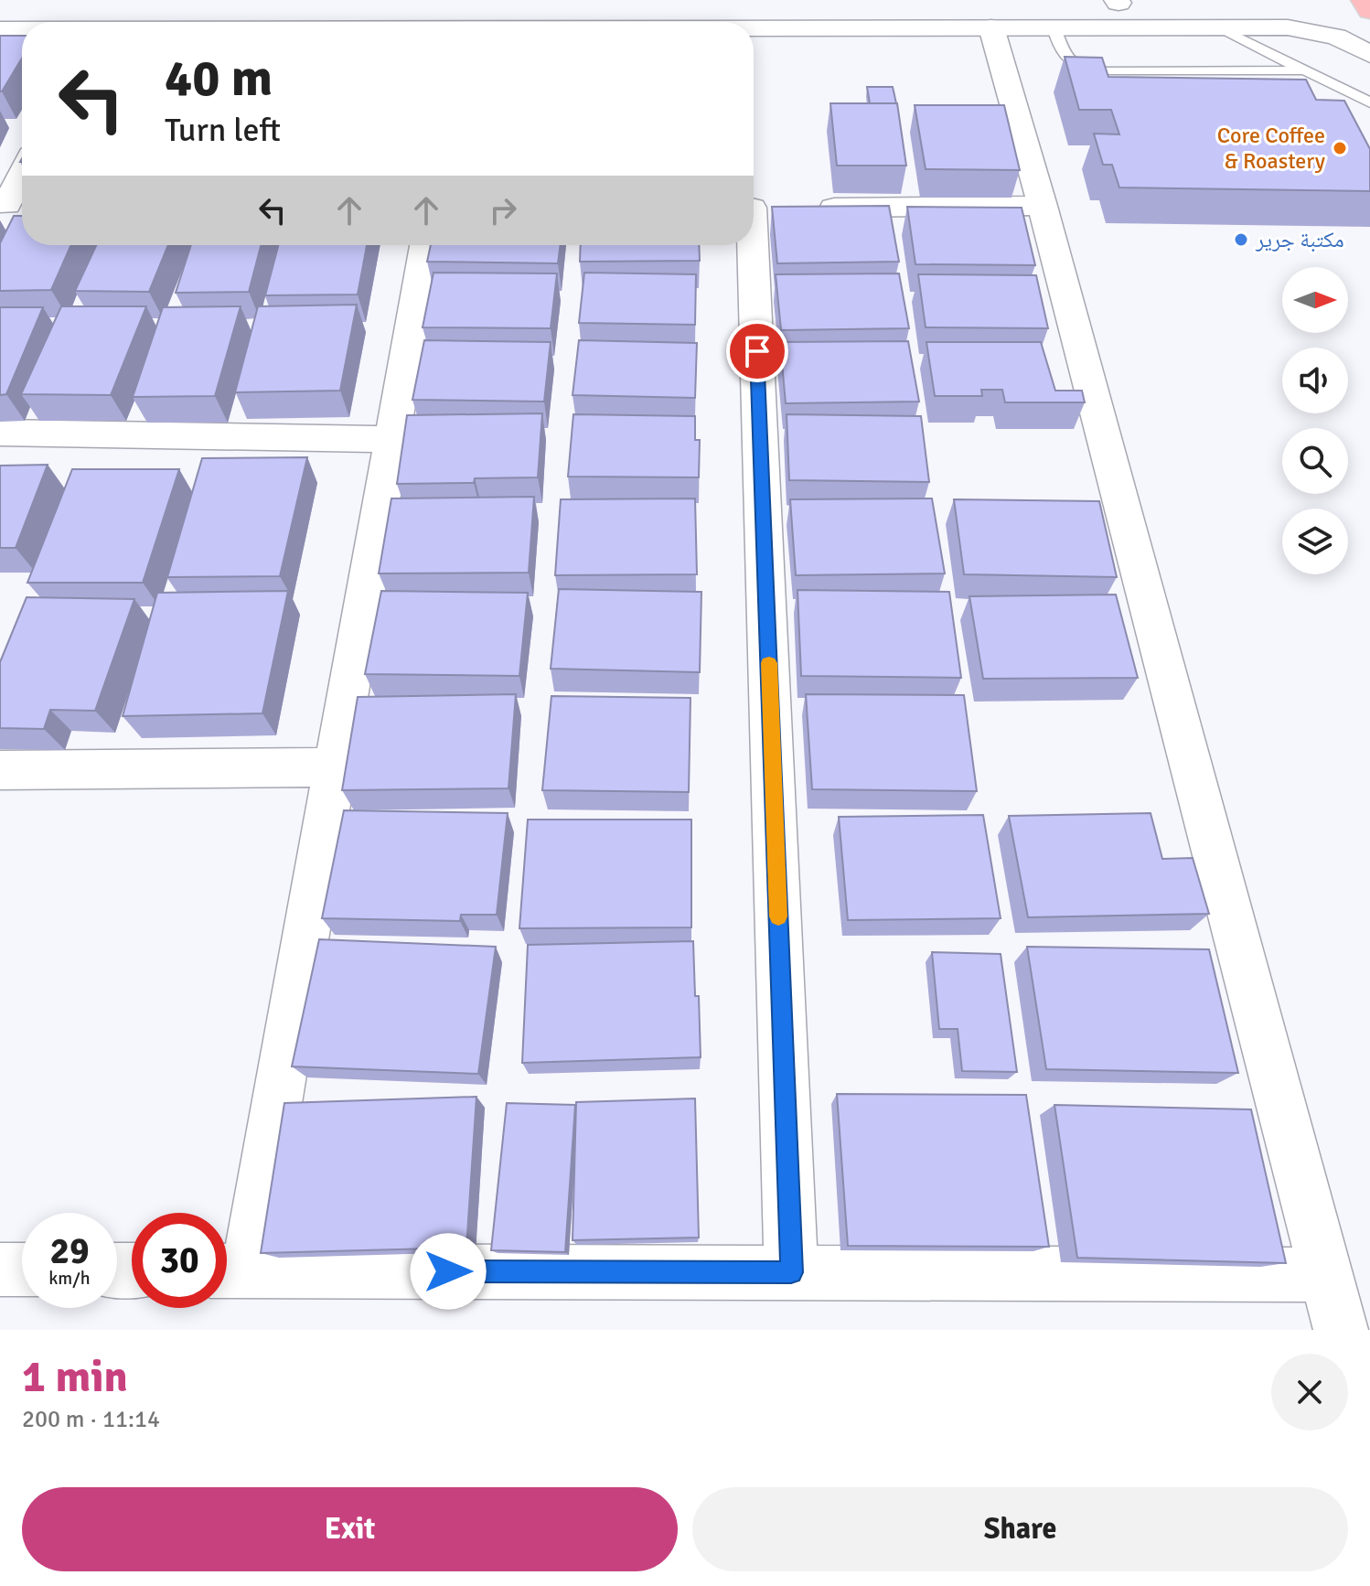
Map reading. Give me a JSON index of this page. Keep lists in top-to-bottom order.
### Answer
{
  "places": ["Core Coffee & Roastery", "مكتبة جرير"],
  "north": "right",
  "page": {
    "turn": ["40 m", "Turn left"],
    "speed": "29 km/h",
    "limit": "30",
    "heading": ["1 min", "200 m · 11:14"],
    "buttons": ["Exit", "Share"]
  }
}
